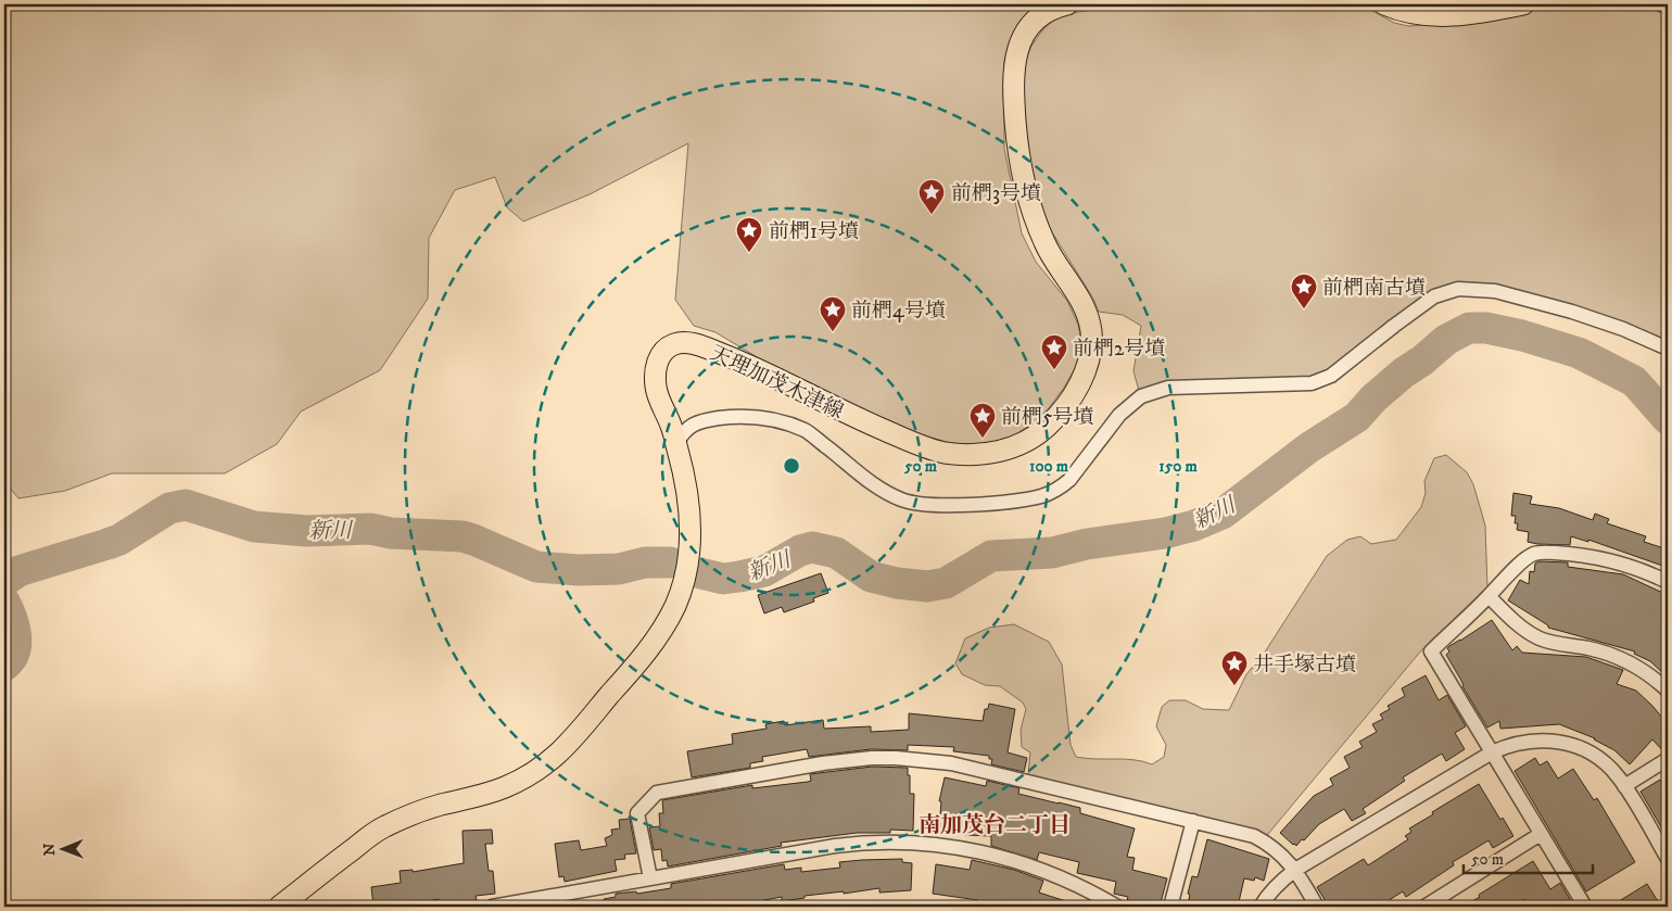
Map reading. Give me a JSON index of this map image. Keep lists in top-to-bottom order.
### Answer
{
  "streets": {
    "main road": ["天理加茂木津線"]
  },
  "districts": ["南加茂台二丁目"],
  "water": ["新川"],
  "places": {
    "place": [
      "前椚3号墳",
      "前椚1号墳",
      "前椚南古墳",
      "前椚4号墳",
      "前椚2号墳",
      "前椚5号墳",
      "井手塚古墳"
    ]
  },
  "scale_bar": "50 m",
  "north": "left",
  "rings": ["50 m", "100 m", "150 m"]
}
